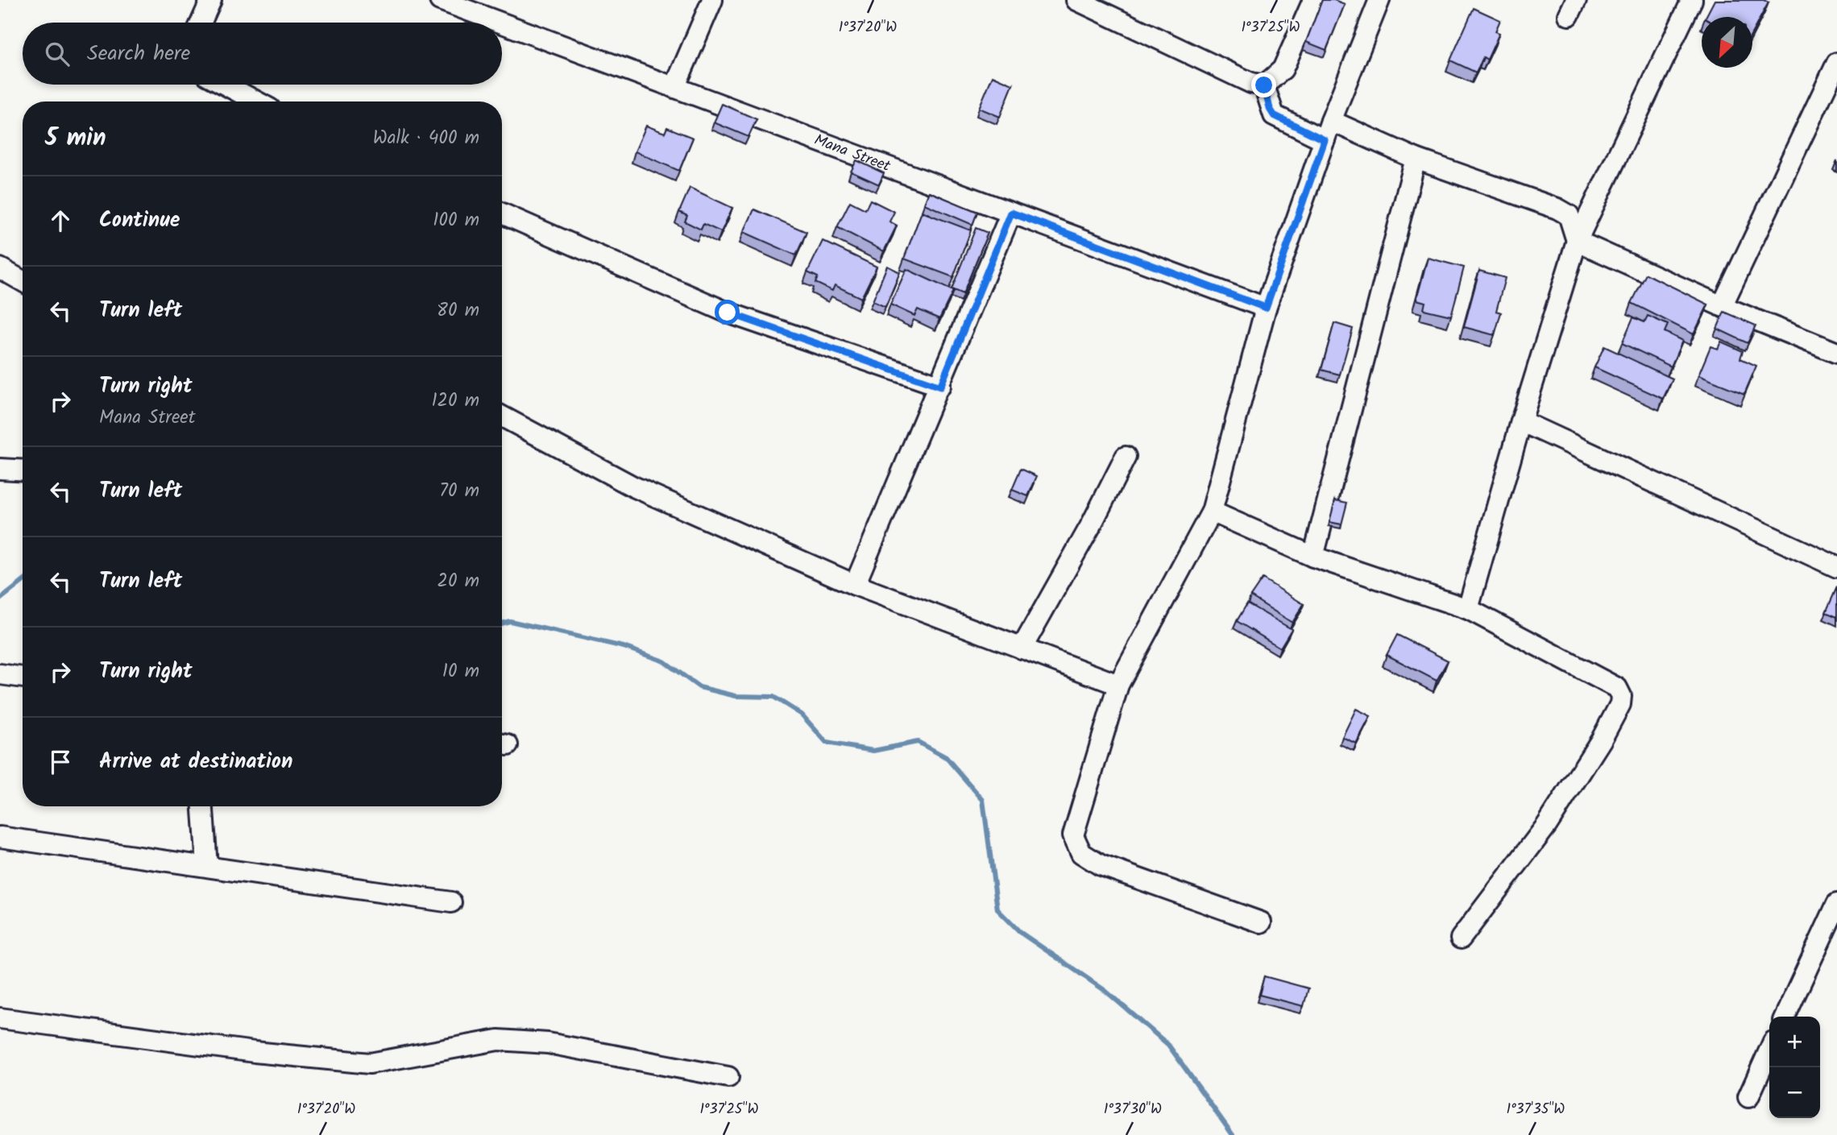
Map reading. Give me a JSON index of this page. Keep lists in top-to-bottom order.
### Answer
{
  "streets": {
    "street": ["Mana Street"]
  },
  "north": "bottom left",
  "page": {
    "search": "Search here",
    "heading": ["5 min", "Walk · 400 m"],
    "list": [
      ["Continue", "100 m"],
      ["Turn left", "80 m"],
      ["Turn right", "Mana Street", "120 m"],
      ["Turn left", "70 m"],
      ["Turn left", "20 m"],
      ["Turn right", "10 m"],
      "Arrive at destination"
    ],
    "map_buttons": ["+", "−"]
  },
  "coordinates": [
    "1°37'20\"W",
    "1°37'25\"W",
    "1°37'30\"W",
    "1°37'35\"W"
  ]
}
